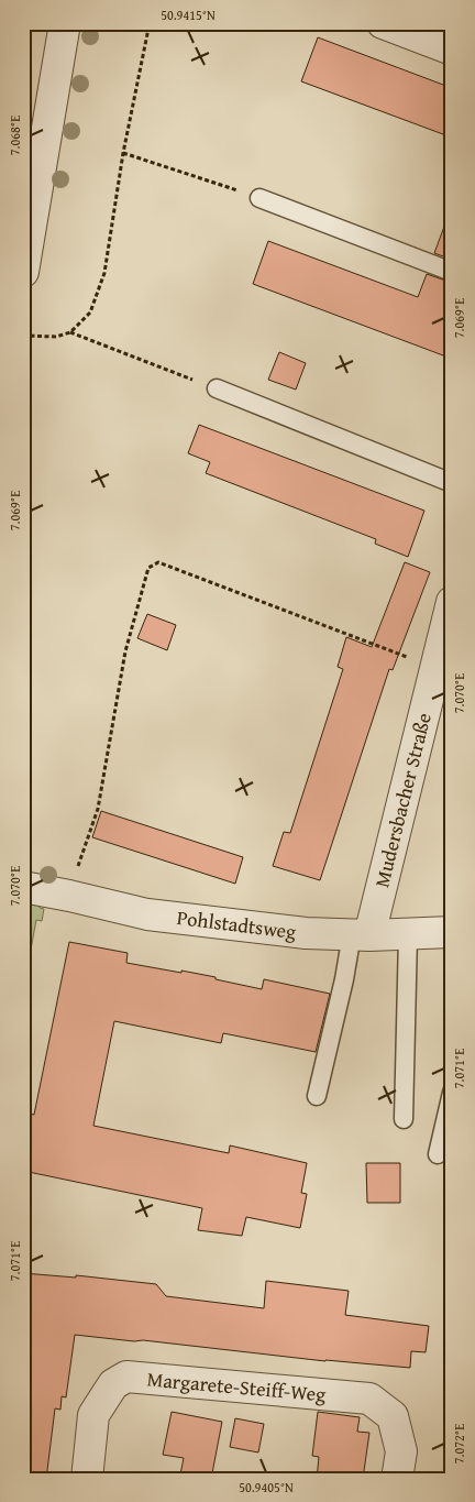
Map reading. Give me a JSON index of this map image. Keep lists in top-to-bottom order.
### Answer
{
  "streets": {
    "street": ["Mudersbacher Straße", "Pohlstadtsweg", "Margarete-Steiff-Weg"]
  },
  "crossings": [
    ["Mudersbacher Straße", "Pohlstadtsweg"]
  ],
  "coordinates": [
    "50.9415°N",
    "7.068°E",
    "7.069°E",
    "7.070°E",
    "7.071°E",
    "7.072°E",
    "50.9405°N"
  ]
}
